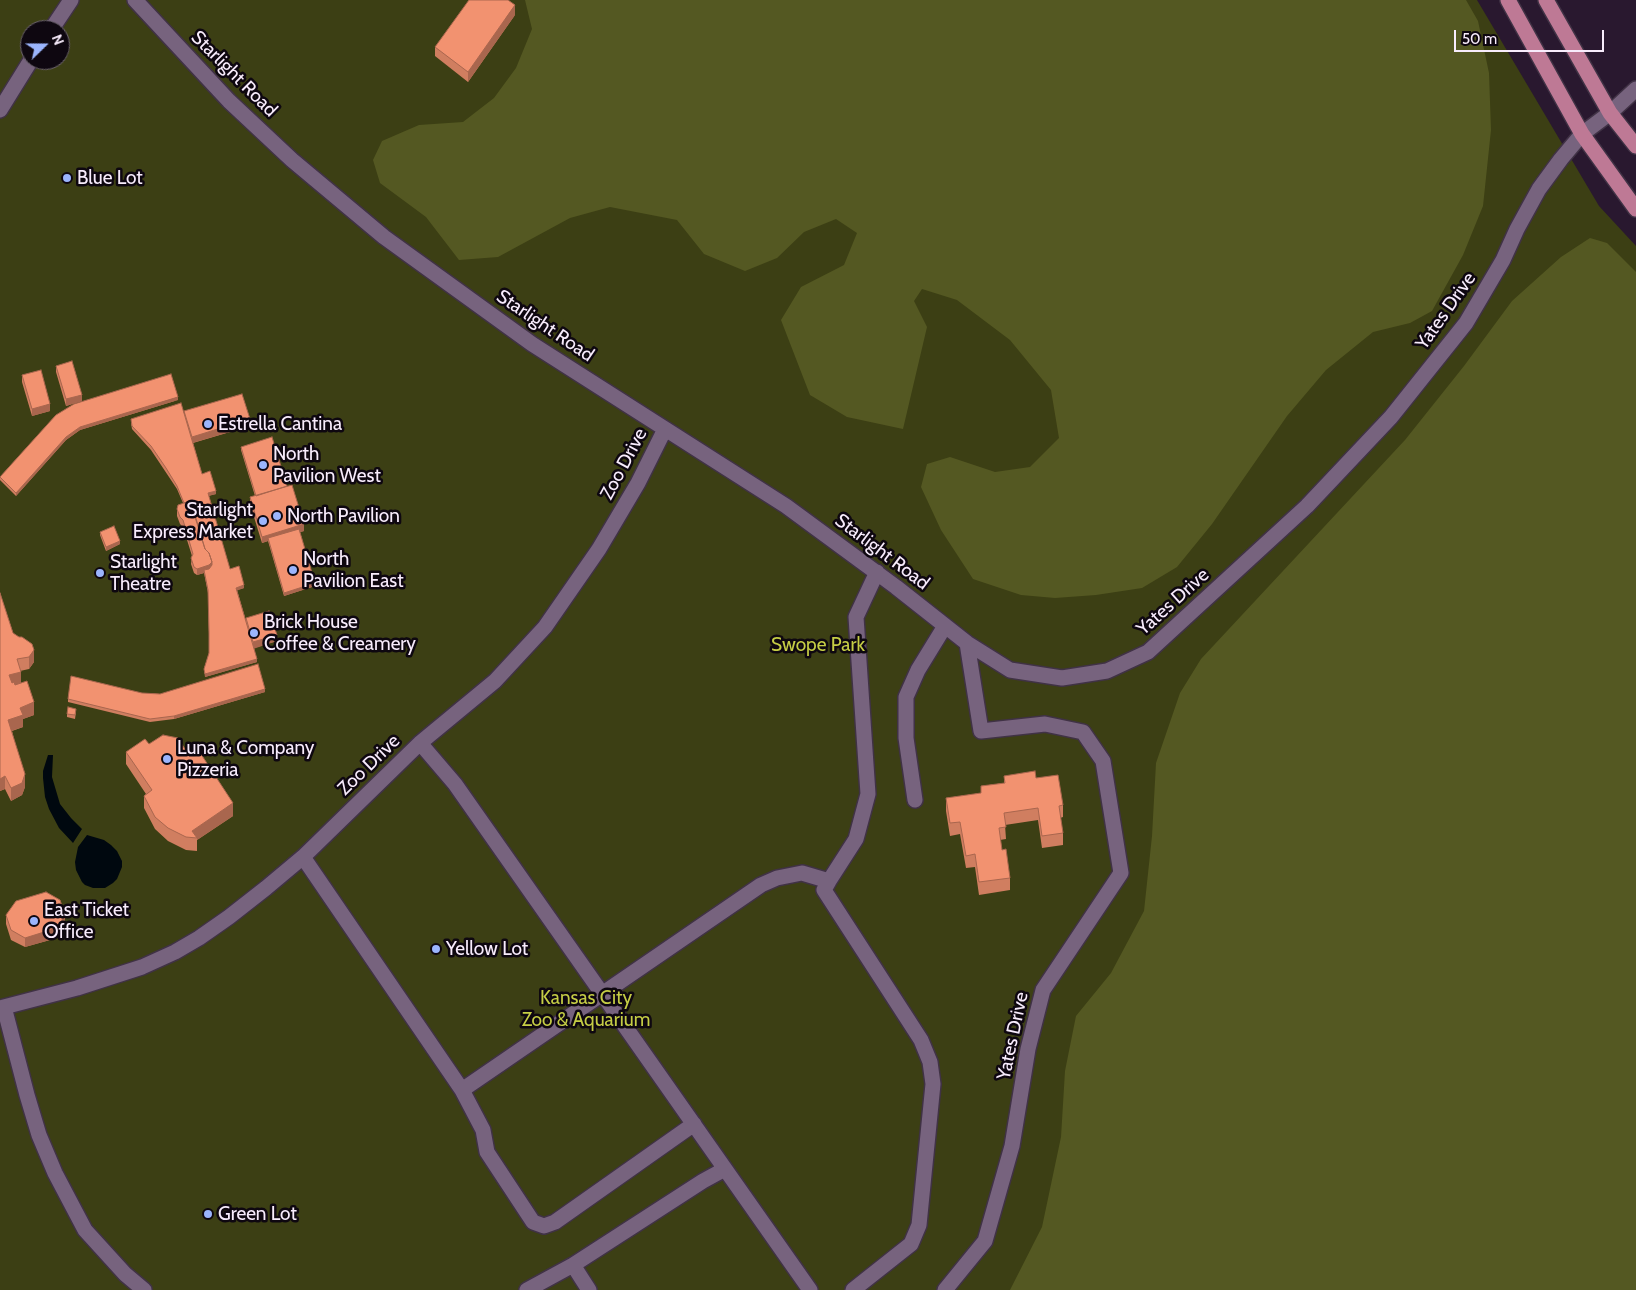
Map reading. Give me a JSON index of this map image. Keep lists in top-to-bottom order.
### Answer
{
  "streets": {
    "street": ["Starlight Road", "Yates Drive", "Zoo Drive"]
  },
  "crossings": [
    ["Starlight Road", "Yates Drive"],
    ["Starlight Road", "Zoo Drive"]
  ],
  "parks": ["Swope Park", "Kansas City Zoo & Aquarium"],
  "places": [
    "Blue Lot",
    "Estrella Cantina",
    "North Pavilion West",
    "North Pavilion",
    "Starlight Express Market",
    "North Pavilion East",
    "Starlight Theatre",
    "Brick House Coffee & Creamery",
    "Luna & Company Pizzeria",
    "East Ticket Office",
    "Yellow Lot",
    "Green Lot"
  ],
  "scale_bar": "50 m",
  "north": "right"
}
